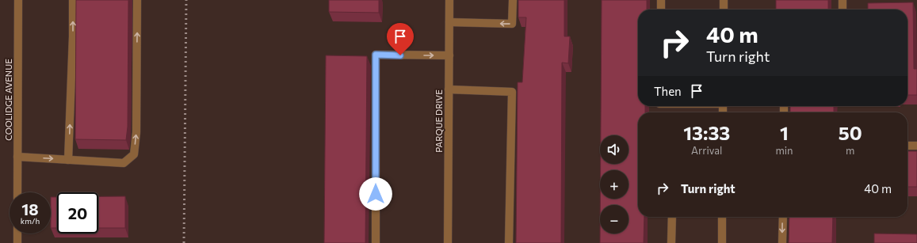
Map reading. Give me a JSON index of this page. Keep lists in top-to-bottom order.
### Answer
{
  "streets": {
    "street": ["COOLIDGE AVENUE", "PARQUE DRIVE"]
  },
  "page": {
    "turn": ["40 m", "Turn right"],
    "then": "Then",
    "eta": [
      "13:33",
      "Arrival",
      "1",
      "min",
      "50",
      "m"
    ],
    "map_buttons": ["+", "−"],
    "list": [
      {
        "name": "Turn right",
        "value": "40 m"
      }
    ],
    "speed": "18 km/h",
    "limit": "20"
  }
}
